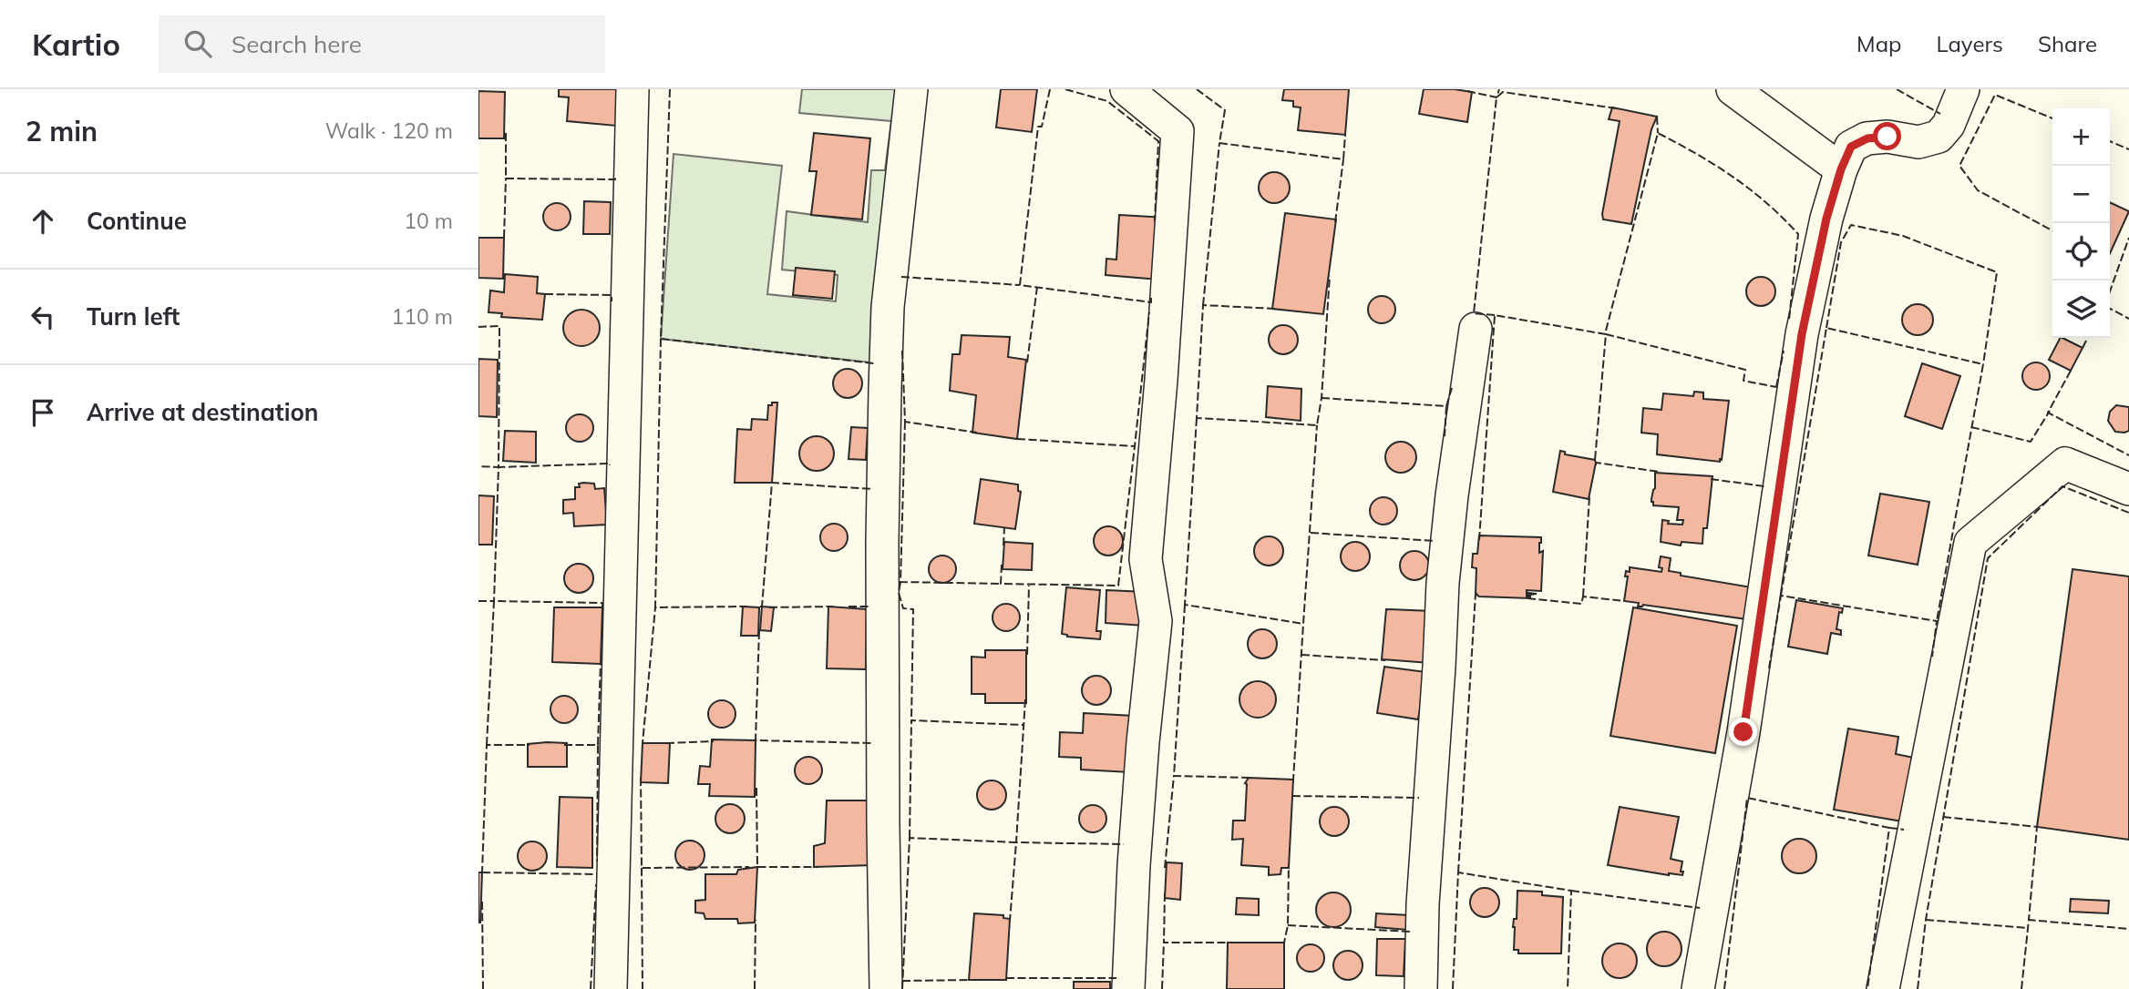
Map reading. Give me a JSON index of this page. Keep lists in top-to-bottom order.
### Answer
{
  "page": {
    "header": "Kartio",
    "search": "Search here",
    "nav": ["Map", "Layers", "Share"],
    "heading": ["2 min", "Walk · 120 m"],
    "map_buttons": ["+", "−"],
    "list": [
      ["Continue", "10 m"],
      ["Turn left", "110 m"],
      "Arrive at destination"
    ]
  }
}
